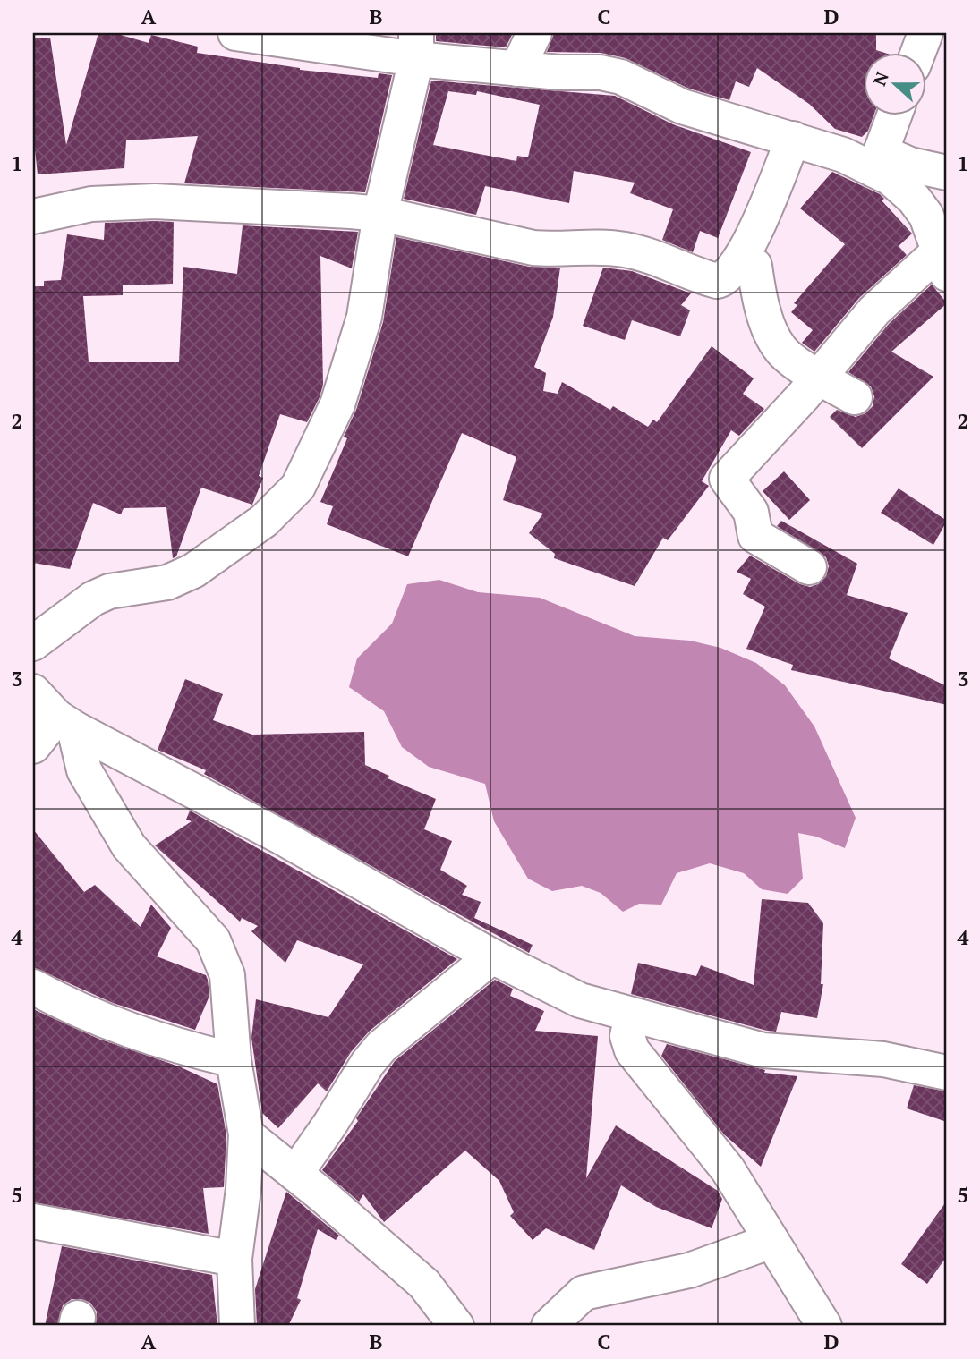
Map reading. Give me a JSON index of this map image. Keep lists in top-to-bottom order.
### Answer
{
  "north": "left",
  "grid": {
    "columns": [
      "A",
      "B",
      "C",
      "D"
    ],
    "rows": [
      "1",
      "2",
      "3",
      "4",
      "5"
    ]
  }
}
